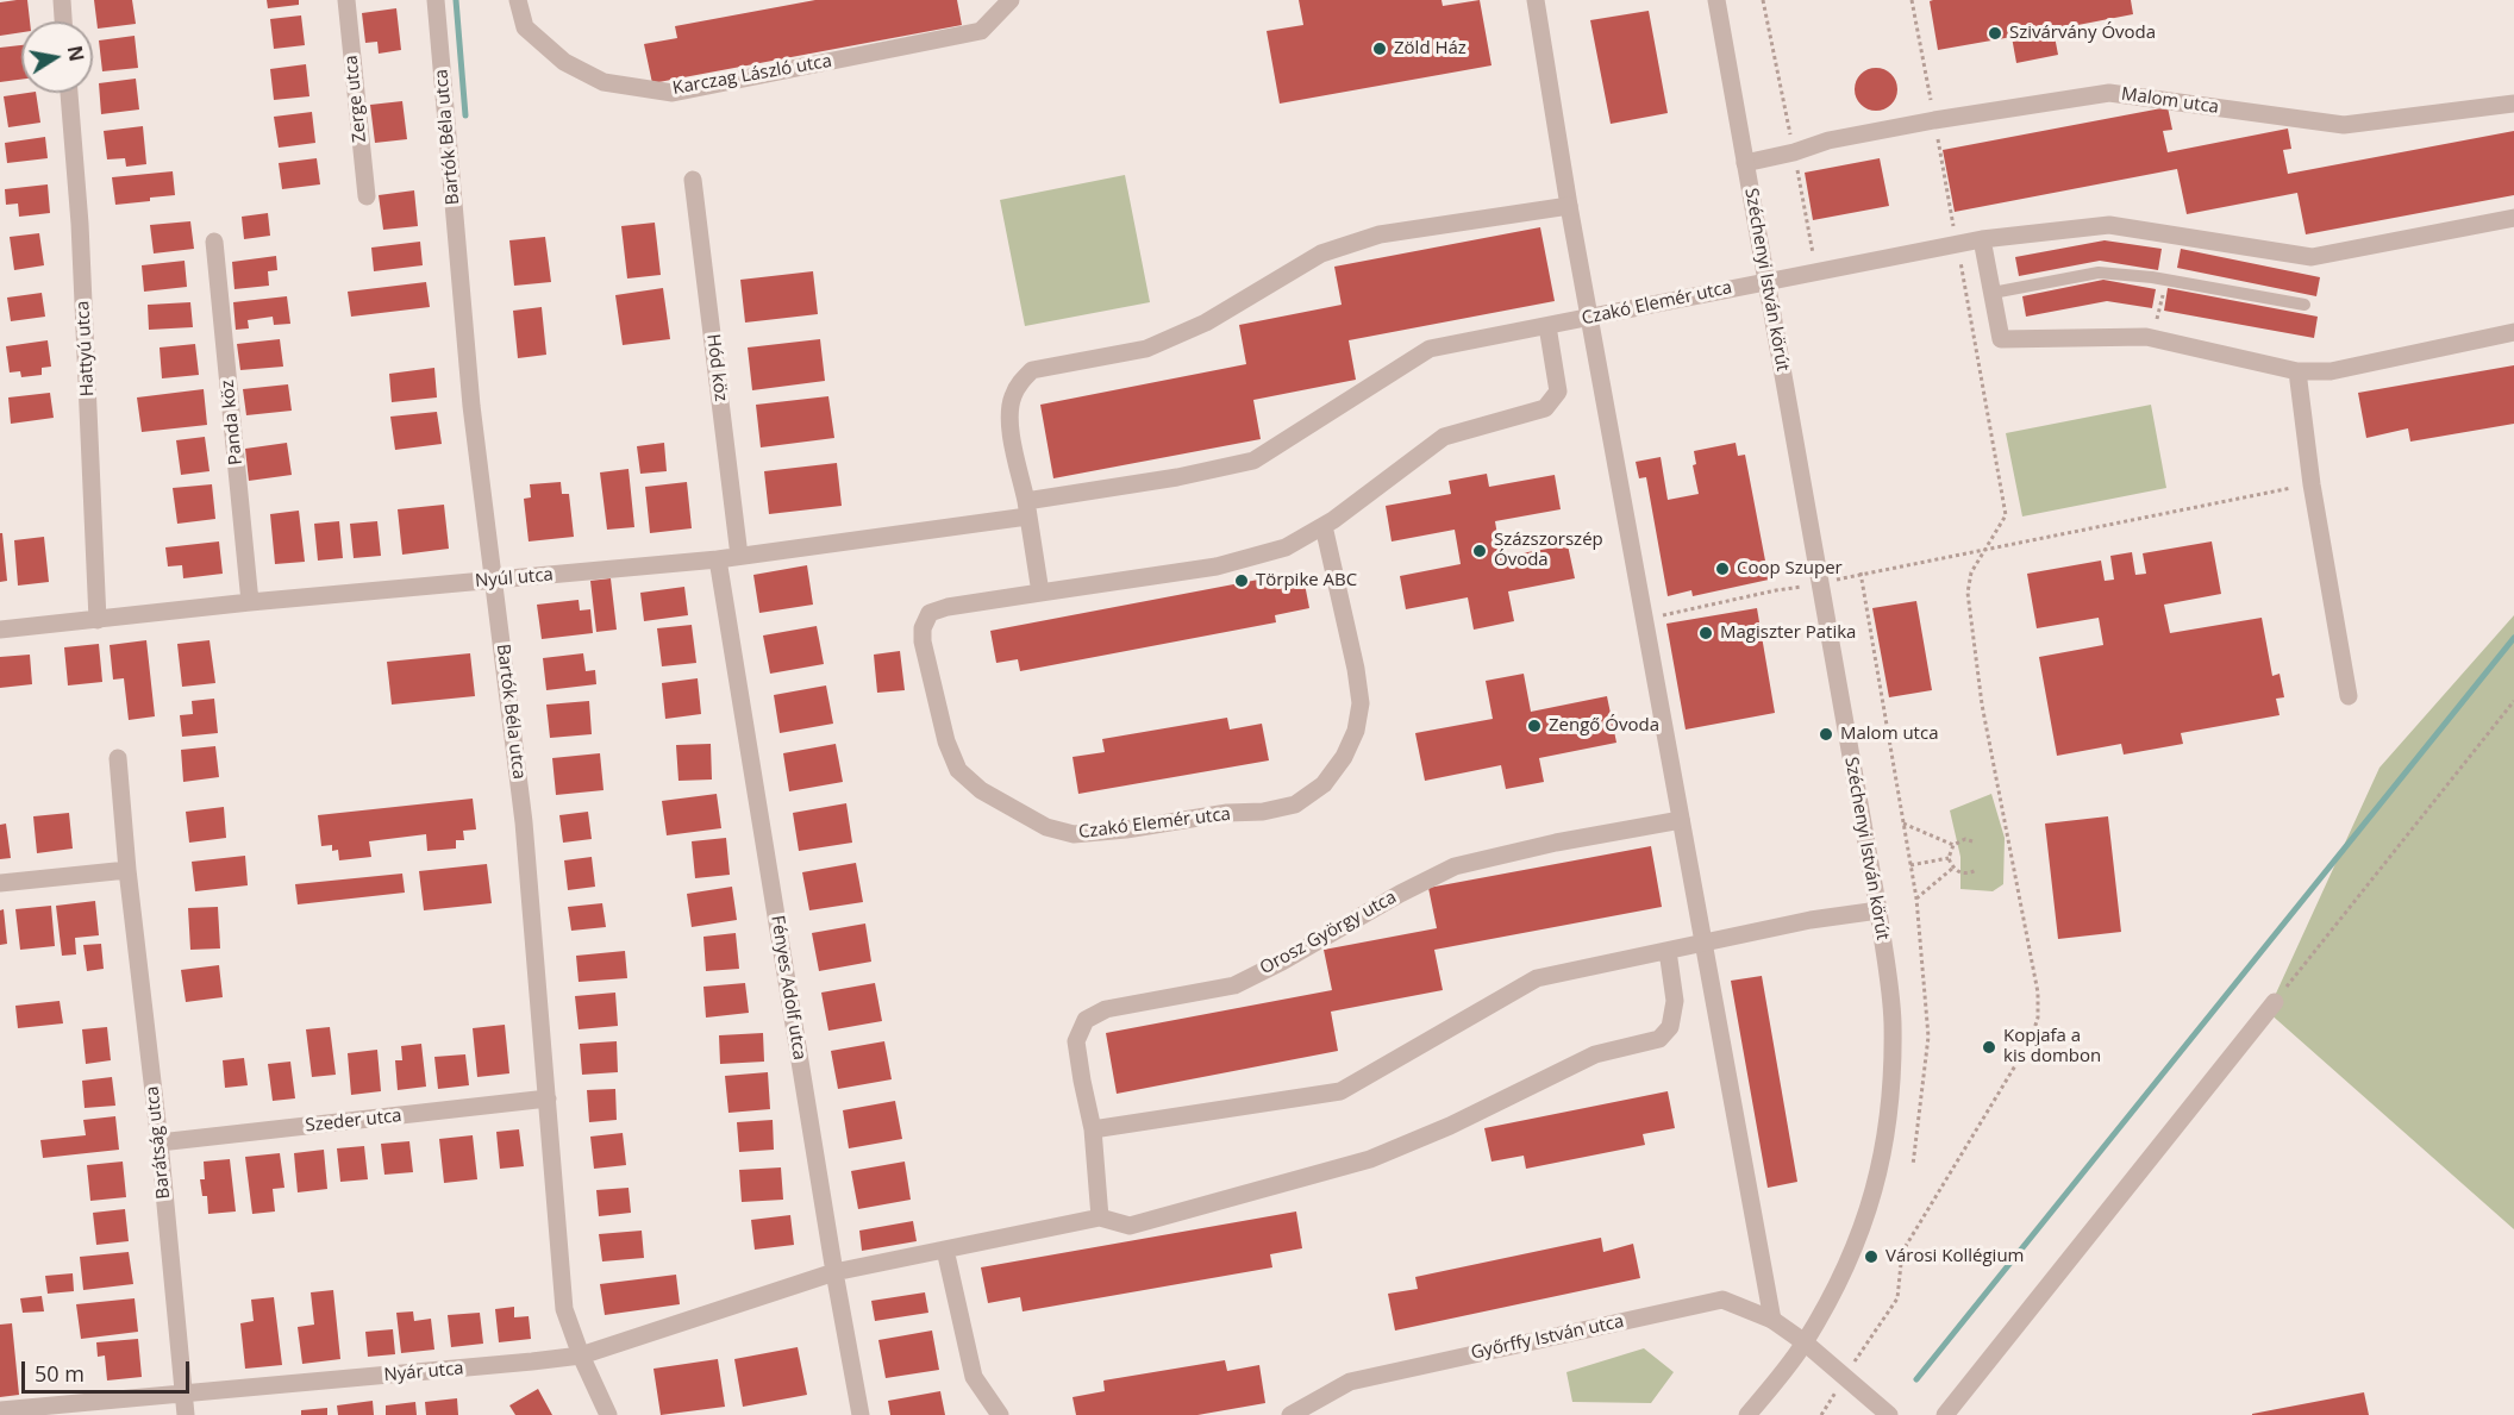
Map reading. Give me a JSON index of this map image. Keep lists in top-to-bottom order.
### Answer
{
  "streets": {
    "street": [
      "Karczag László utca",
      "Zerge utca",
      "Malom utca",
      "Bartók Béla utca",
      "Széchenyi István körút",
      "Czakó Elemér utca",
      "Hattyú utca",
      "Hód köz",
      "Panda köz",
      "Nyúl utca",
      "Orosz György utca",
      "Fényes Adolf utca",
      "Szeder utca",
      "Barátság utca",
      "Győrffy István utca",
      "Nyár utca"
    ]
  },
  "crossings": [
    ["Malom utca", "Széchenyi István körút"],
    ["Bartók Béla utca", "Nyúl utca"],
    ["Bartók Béla utca", "Szeder utca"],
    ["Bartók Béla utca", "Nyár utca"],
    ["Széchenyi István körút", "Czakó Elemér utca"],
    ["Széchenyi István körút", "Győrffy István utca"],
    ["Czakó Elemér utca", "Nyúl utca"],
    ["Hattyú utca", "Nyúl utca"],
    ["Hód köz", "Nyúl utca"],
    ["Panda köz", "Nyúl utca"],
    ["Nyúl utca", "Fényes Adolf utca"],
    ["Fényes Adolf utca", "Nyár utca"],
    ["Szeder utca", "Barátság utca"],
    ["Barátság utca", "Nyár utca"]
  ],
  "places": [
    "Szivárvány Óvoda",
    "Zöld Ház",
    "Százszorszép Óvoda",
    "Coop Szuper",
    "Törpike ABC",
    "Magiszter Patika",
    "Zengő Óvoda",
    "Malom utca",
    "Kopjafa a kis dombon",
    "Városi Kollégium"
  ],
  "scale_bar": "50 m",
  "north": "right"
}
